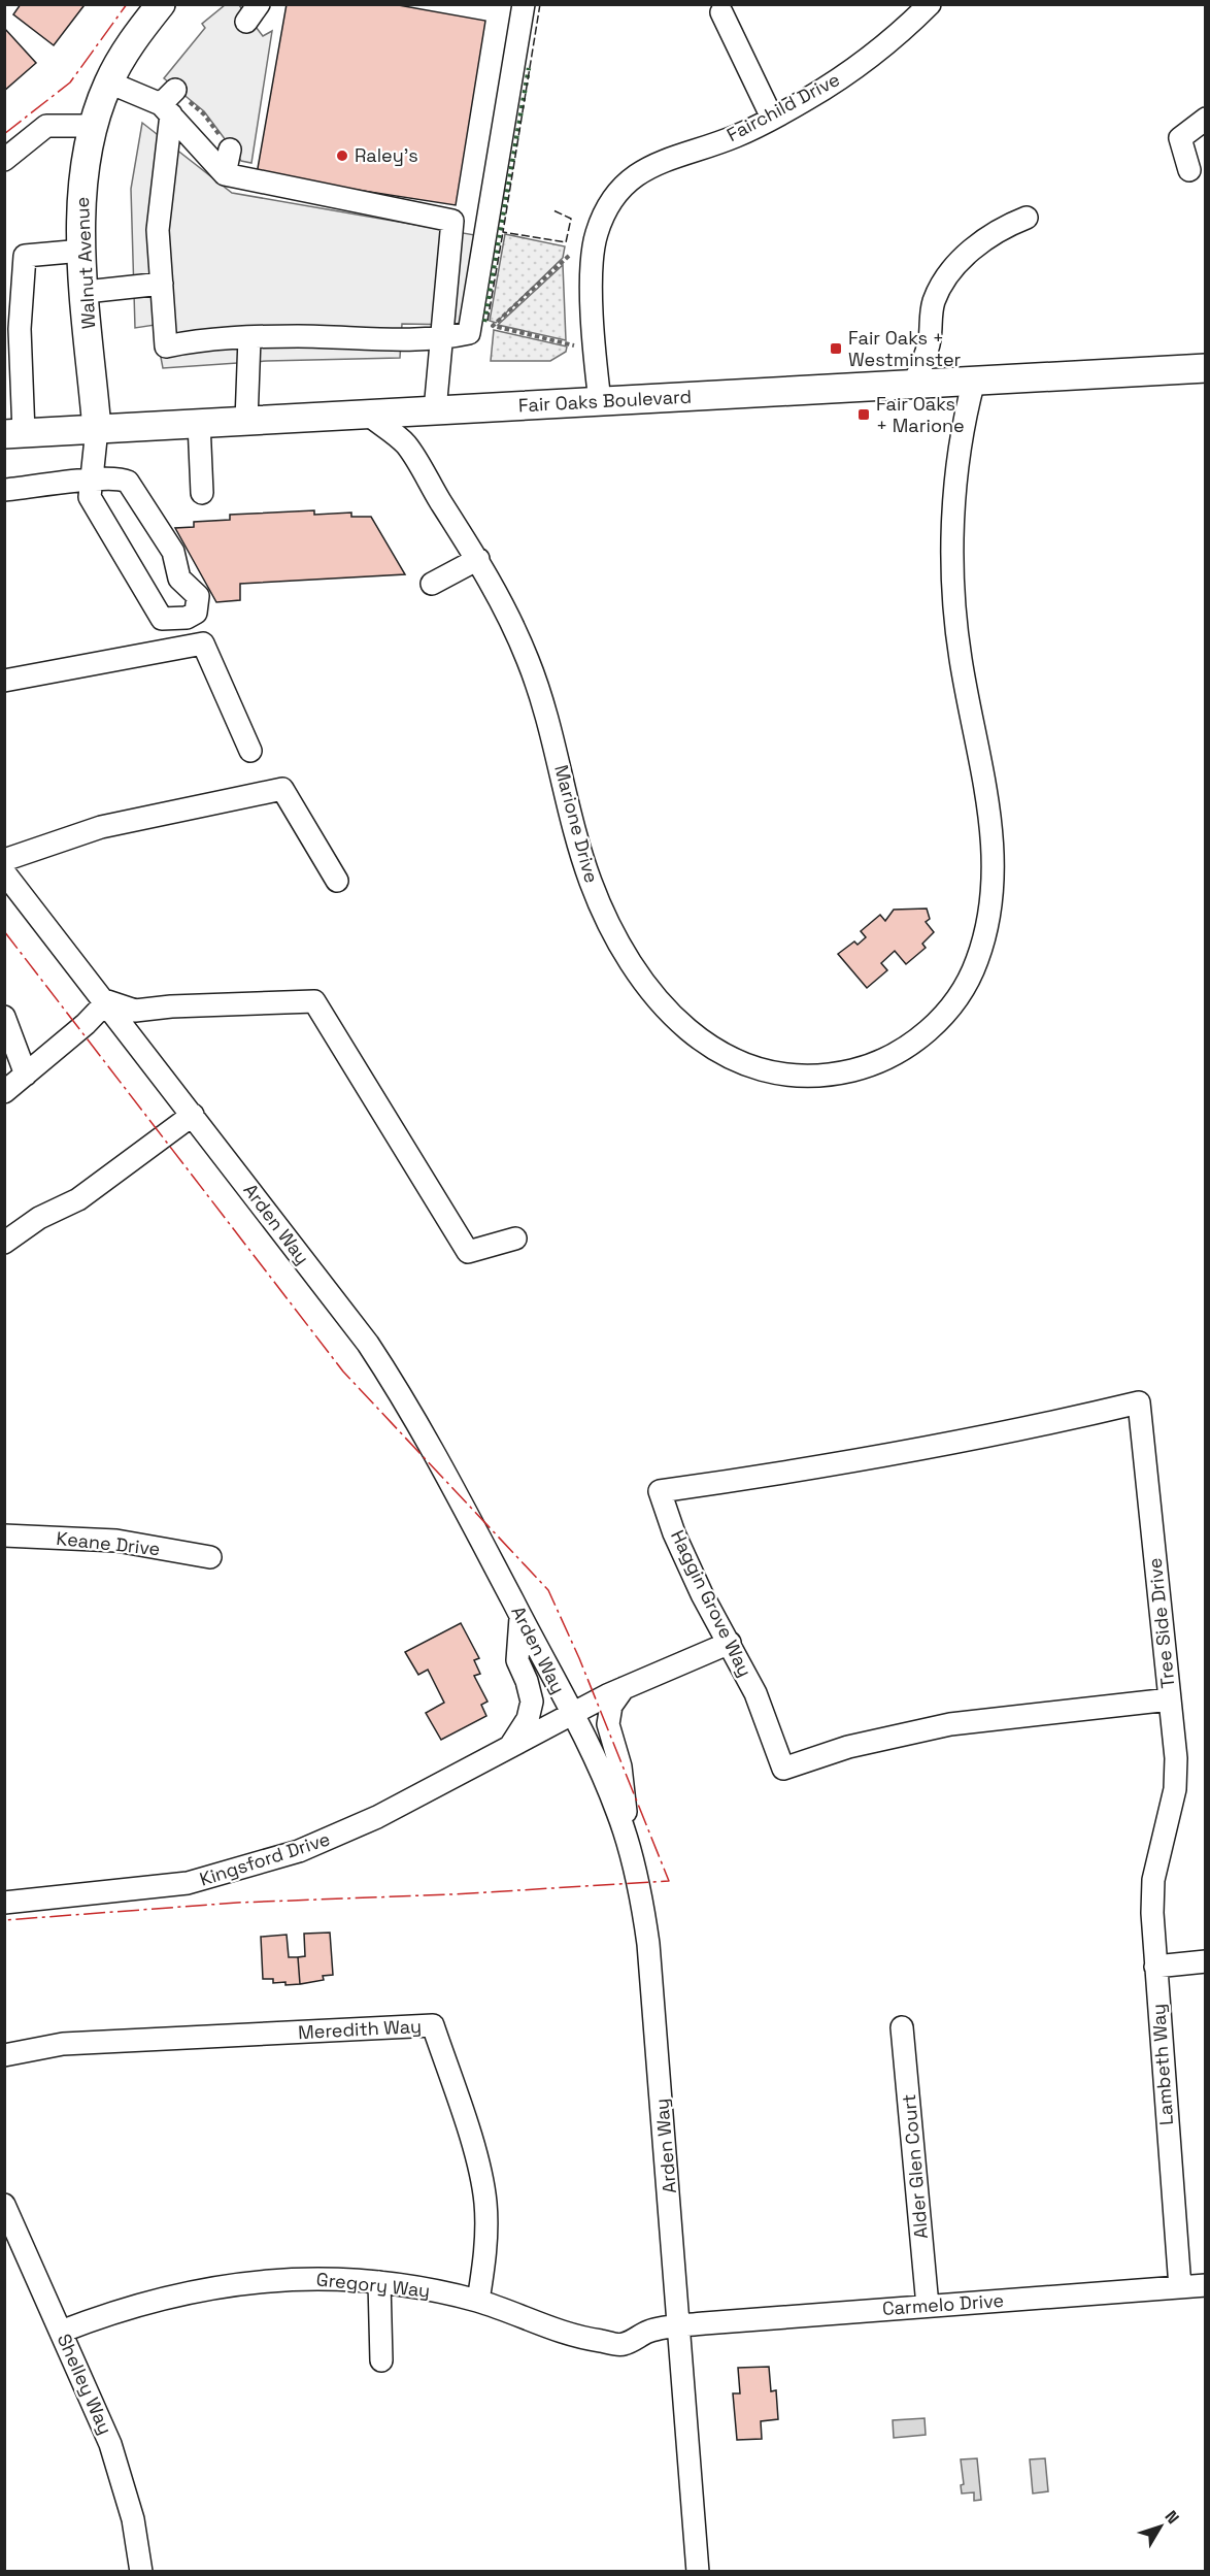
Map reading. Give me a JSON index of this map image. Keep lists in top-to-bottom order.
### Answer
{
  "streets": {
    "main road": ["Walnut Avenue", "Fair Oaks Boulevard"],
    "street": [
      "Fairchild Drive",
      "Marione Drive",
      "Arden Way",
      "Keane Drive",
      "Haggin Grove Way",
      "Tree Side Drive",
      "Kingsford Drive",
      "Meredith Way",
      "Lambeth Way",
      "Alder Glen Court",
      "Gregory Way",
      "Carmelo Drive",
      "Shelley Way"
    ]
  },
  "crossings": [
    ["Fairchild Drive", "Fair Oaks Boulevard"],
    ["Walnut Avenue", "Fair Oaks Boulevard"],
    ["Fair Oaks Boulevard", "Marione Drive"],
    ["Arden Way", "Kingsford Drive"],
    ["Arden Way", "Gregory Way"],
    ["Arden Way", "Carmelo Drive"],
    ["Haggin Grove Way", "Tree Side Drive"],
    ["Haggin Grove Way", "Kingsford Drive"],
    ["Tree Side Drive", "Lambeth Way"],
    ["Meredith Way", "Gregory Way"],
    ["Lambeth Way", "Carmelo Drive"],
    ["Alder Glen Court", "Carmelo Drive"],
    ["Gregory Way", "Carmelo Drive"],
    ["Gregory Way", "Shelley Way"]
  ],
  "places": {
    "other": ["Raley's"],
    "transit": ["Fair Oaks + Westminster", "Fair Oaks + Marione"]
  },
  "north": "top right"
}
